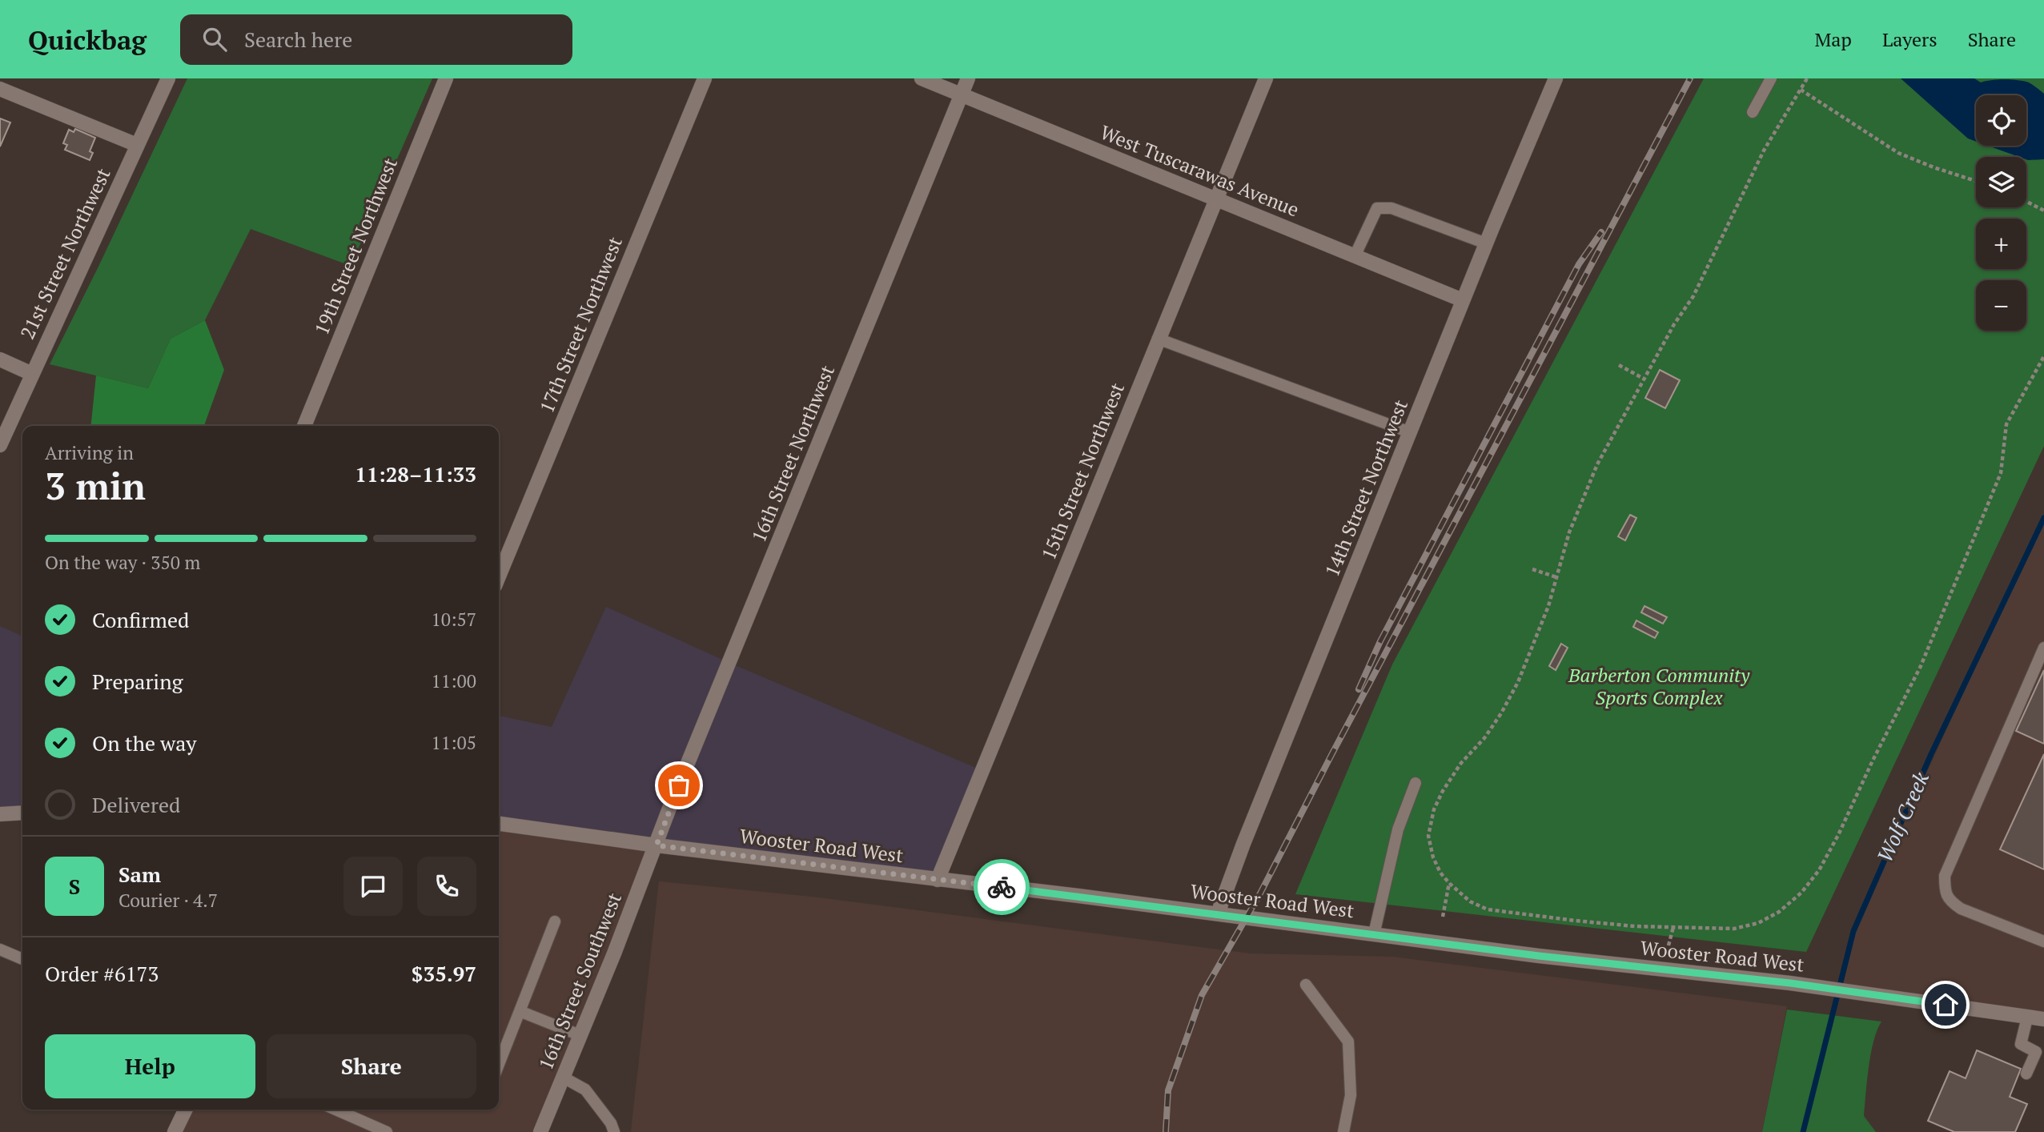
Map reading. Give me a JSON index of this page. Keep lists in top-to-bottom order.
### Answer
{
  "streets": {
    "street": [
      "West Tuscarawas Avenue",
      "19th Street Northwest",
      "21st Street Northwest",
      "17th Street Northwest",
      "16th Street Northwest",
      "15th Street Northwest",
      "14th Street Northwest",
      "Wooster Road West",
      "16th Street Southwest"
    ]
  },
  "crossings": [
    ["West Tuscarawas Avenue", "16th Street Northwest"],
    ["West Tuscarawas Avenue", "15th Street Northwest"],
    ["West Tuscarawas Avenue", "14th Street Northwest"],
    ["16th Street Northwest", "Wooster Road West"],
    ["16th Street Northwest", "16th Street Southwest"],
    ["15th Street Northwest", "Wooster Road West"],
    ["14th Street Northwest", "Wooster Road West"],
    ["Wooster Road West", "16th Street Southwest"]
  ],
  "water": ["Wolf Creek"],
  "parks": ["Barberton Community Sports Complex"],
  "page": {
    "header": "Quickbag",
    "search": "Search here",
    "nav": ["Map", "Layers", "Share"],
    "map_buttons": ["+", "−"],
    "heading": ["3 min", "Arriving in", "11:28–11:33"],
    "panel": [
      "Sam",
      "Courier · 4.7",
      "Order #6173",
      "$35.97"
    ],
    "bar": "On the way · 350 m",
    "list": [
      ["Confirmed", "10:57"],
      ["Preparing", "11:00"],
      ["On the way", "11:05"],
      "Delivered"
    ],
    "round": "S",
    "buttons": ["Help", "Share"]
  }
}
